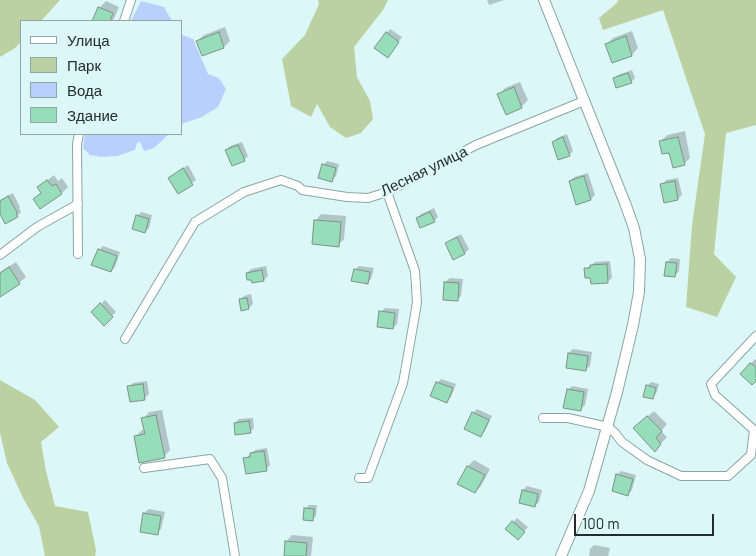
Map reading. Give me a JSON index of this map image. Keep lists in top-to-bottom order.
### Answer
{
  "streets": {
    "street": ["Лесная улица"]
  },
  "legend": [
    "Улица",
    "Парк",
    "Вода",
    "Здание"
  ],
  "scale_bar": "100 m"
}
